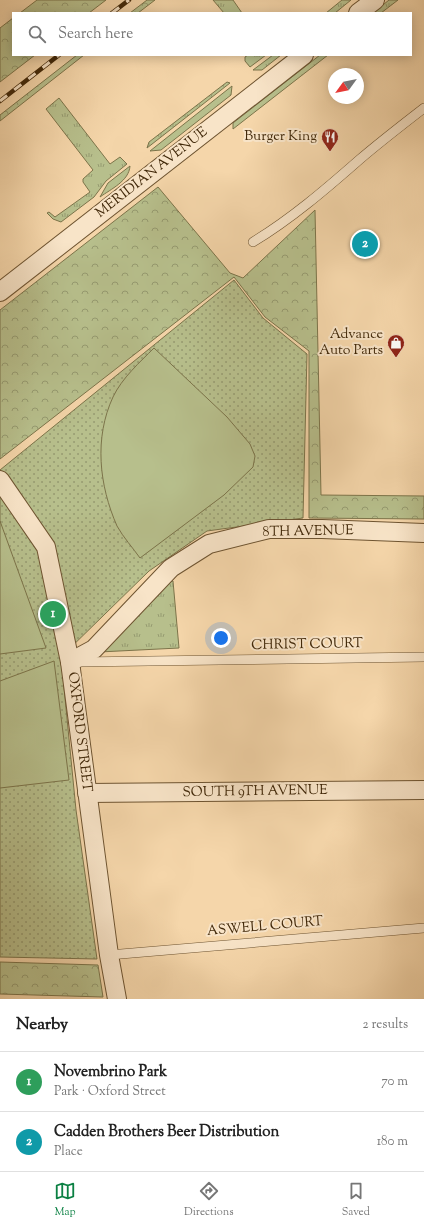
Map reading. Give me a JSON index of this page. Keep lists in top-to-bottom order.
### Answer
{
  "streets": {
    "street": [
      "MERIDIAN AVENUE",
      "8TH AVENUE",
      "OXFORD STREET",
      "SOUTH 9TH AVENUE"
    ],
    "lane": ["CHRIST COURT", "ASWELL COURT"]
  },
  "crossings": [
    ["8TH AVENUE", "CHRIST COURT"],
    ["8TH AVENUE", "OXFORD STREET"],
    ["CHRIST COURT", "OXFORD STREET"],
    ["OXFORD STREET", "SOUTH 9TH AVENUE"],
    ["OXFORD STREET", "ASWELL COURT"]
  ],
  "places": {
    "restaurant": ["Burger King"],
    "shop": ["Advance Auto Parts"]
  },
  "north": "bottom left",
  "page": {
    "search": "Search here",
    "pins": ["2", "1"],
    "heading": ["Nearby", "2 results"],
    "list": [
      {
        "mark": "1",
        "name": "Novembrino Park",
        "note": "Park · Oxford Street",
        "value": "70 m"
      },
      {
        "mark": "2",
        "name": "Cadden Brothers Beer Distribution",
        "note": "Place",
        "value": "180 m"
      }
    ],
    "nav": ["Map", "Directions", "Saved"]
  }
}
